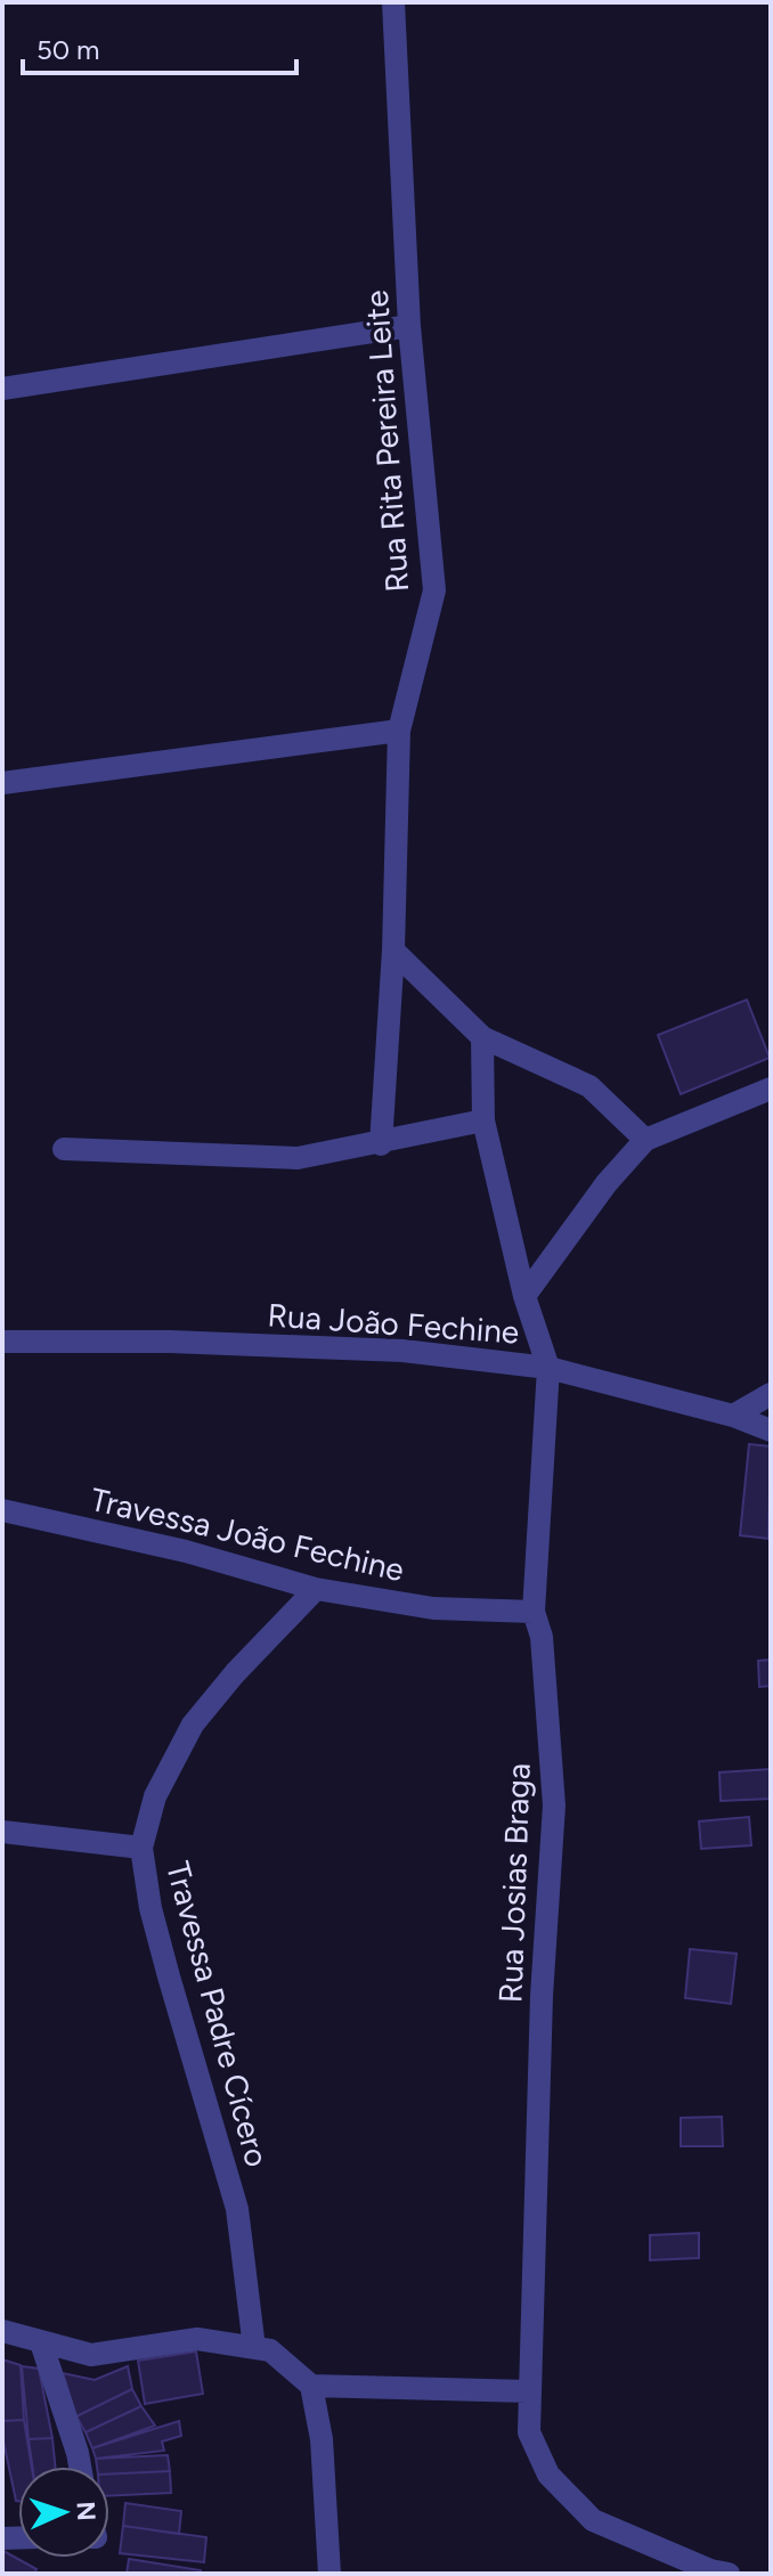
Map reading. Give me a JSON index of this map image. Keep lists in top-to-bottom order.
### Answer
{
  "streets": {
    "street": [
      "Rua Rita Pereira Leite",
      "Rua João Fechine",
      "Travessa João Fechine",
      "Rua Josias Braga",
      "Travessa Padre Cícero"
    ]
  },
  "crossings": [
    ["Rua João Fechine", "Rua Josias Braga"],
    ["Travessa João Fechine", "Rua Josias Braga"],
    ["Travessa João Fechine", "Travessa Padre Cícero"]
  ],
  "scale_bar": "50 m",
  "north": "right"
}
